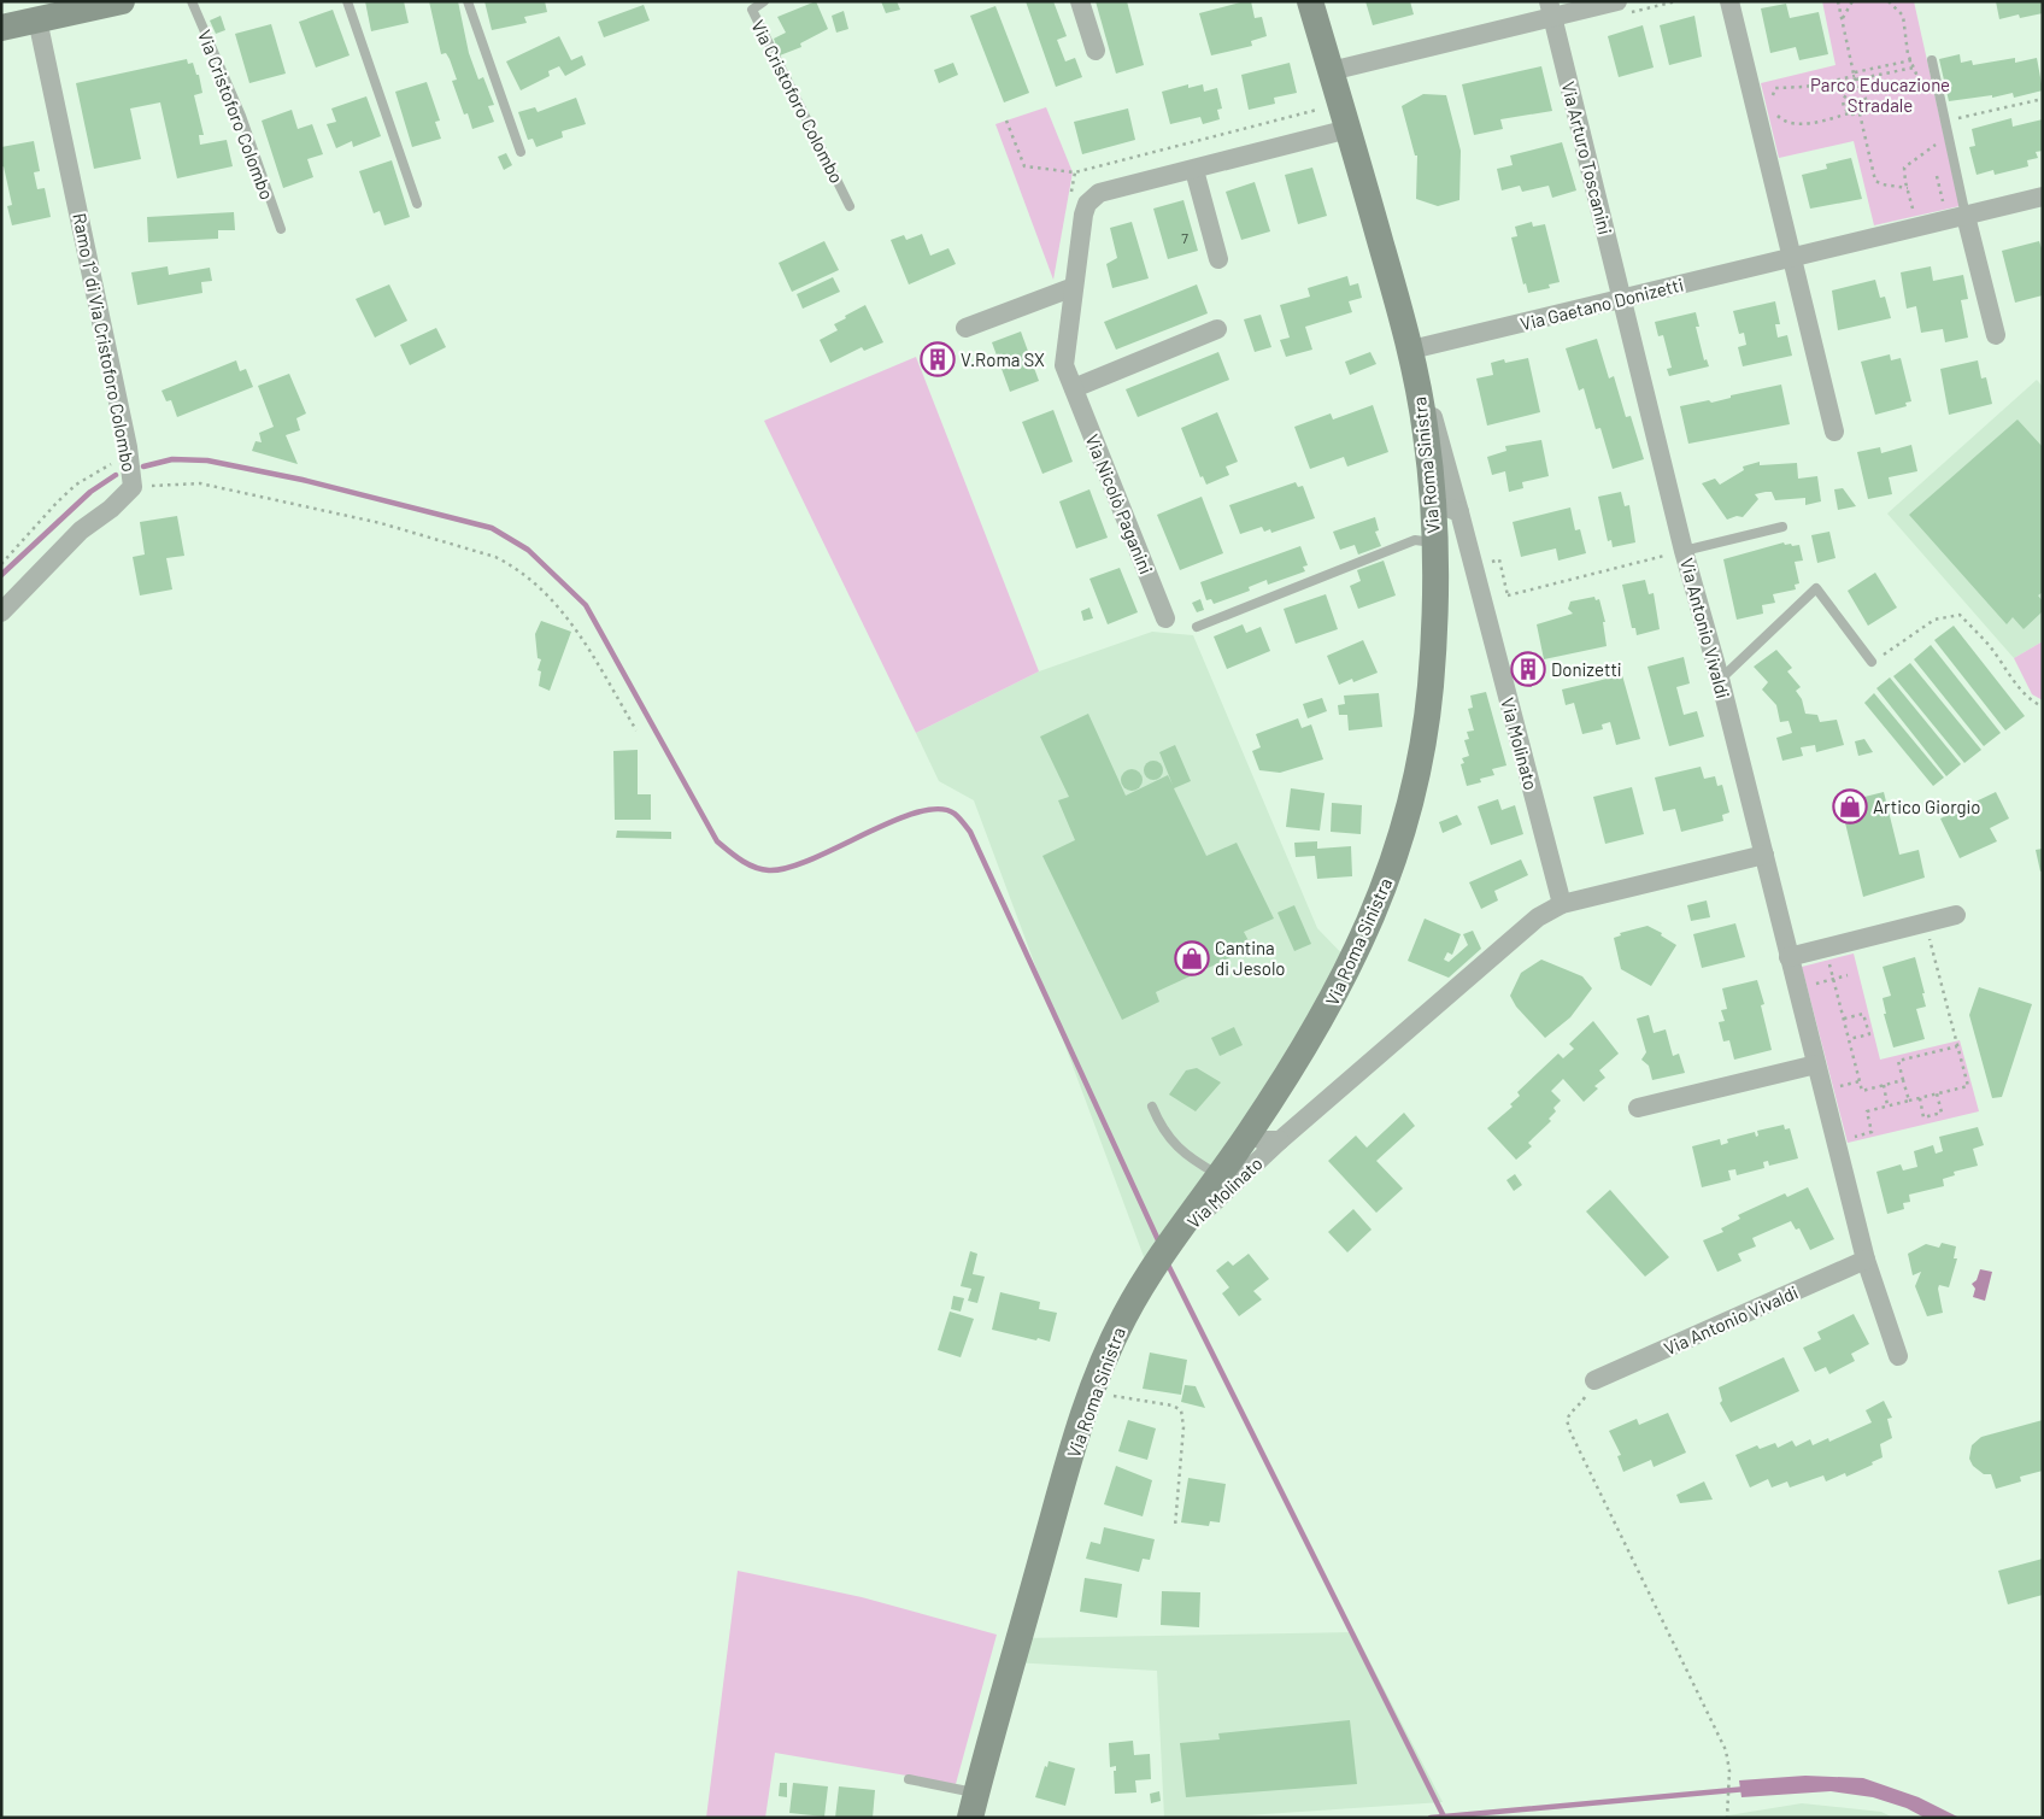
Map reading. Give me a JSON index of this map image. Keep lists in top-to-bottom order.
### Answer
{
  "streets": {
    "street": [
      "Via Arturo Toscanini",
      "Via Gaetano Donizetti",
      "Ramo 1° di Via Cristoforo Colombo",
      "Via Roma Sinistra",
      "Via Nicolò Paganini",
      "Via Antonio Vivaldi",
      "Via Molinato"
    ],
    "lane": ["Via Cristoforo Colombo"]
  },
  "crossings": [
    ["Via Arturo Toscanini", "Via Gaetano Donizetti"],
    ["Via Arturo Toscanini", "Via Antonio Vivaldi"],
    ["Via Gaetano Donizetti", "Via Roma Sinistra"],
    ["Via Gaetano Donizetti", "Via Antonio Vivaldi"],
    ["Via Gaetano Donizetti", "Via Molinato"],
    ["Via Roma Sinistra", "Via Nicolò Paganini"],
    ["Via Roma Sinistra", "Via Molinato"],
    ["Via Antonio Vivaldi", "Via Molinato"]
  ],
  "parks": ["Parco Educazione Stradale"],
  "places": {
    "building": ["V.Roma SX", "Donizetti"],
    "shop": ["Artico Giorgio", "Cantina di Jesolo"]
  },
  "house_numbers": ["7"]
}
